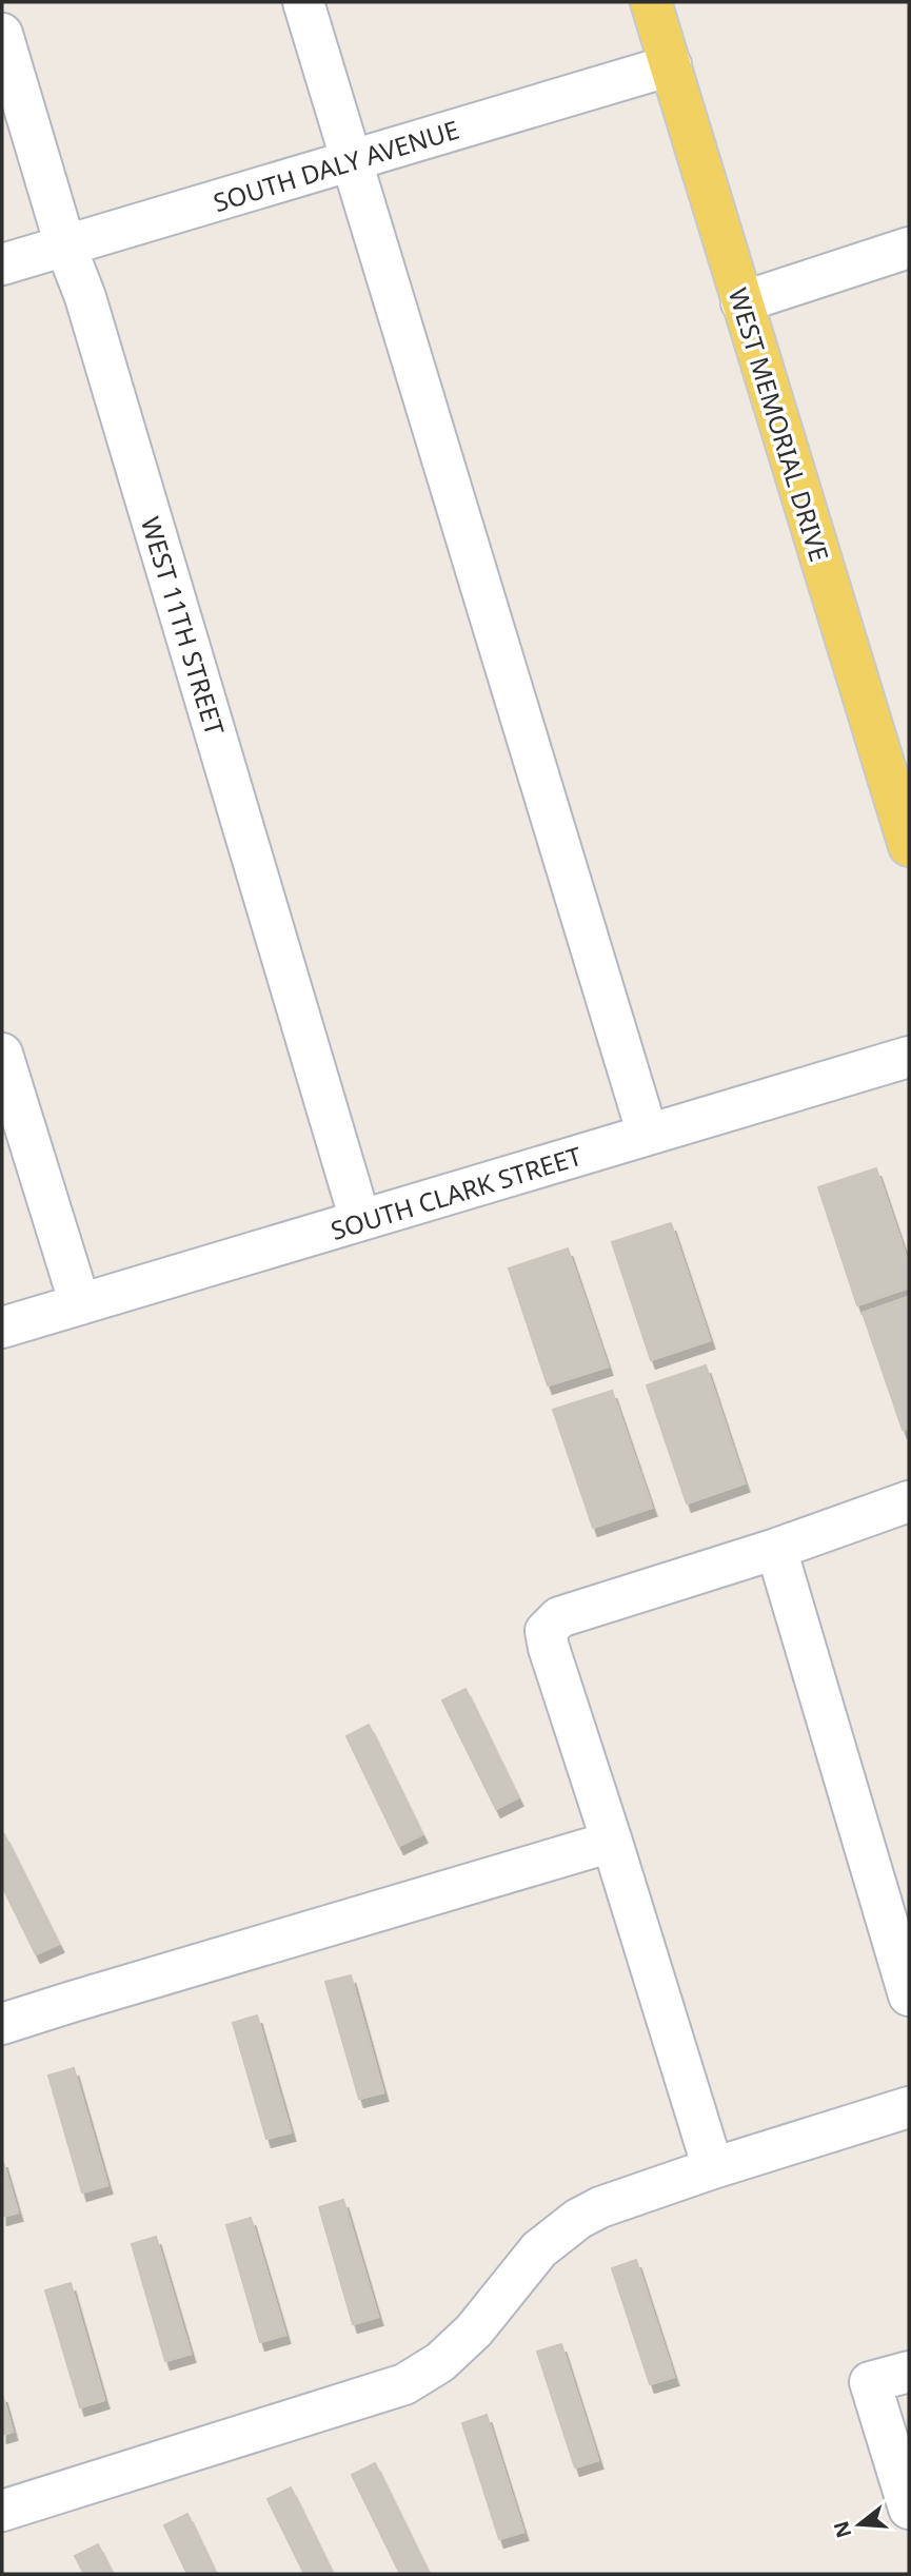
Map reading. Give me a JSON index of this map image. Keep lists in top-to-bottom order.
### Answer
{
  "streets": {
    "main road": ["WEST MEMORIAL DRIVE"],
    "street": ["SOUTH DALY AVENUE", "WEST 11TH STREET", "SOUTH CLARK STREET"]
  },
  "crossings": [
    ["SOUTH DALY AVENUE", "WEST MEMORIAL DRIVE"],
    ["SOUTH DALY AVENUE", "WEST 11TH STREET"],
    ["WEST 11TH STREET", "SOUTH CLARK STREET"]
  ],
  "north": "left"
}
